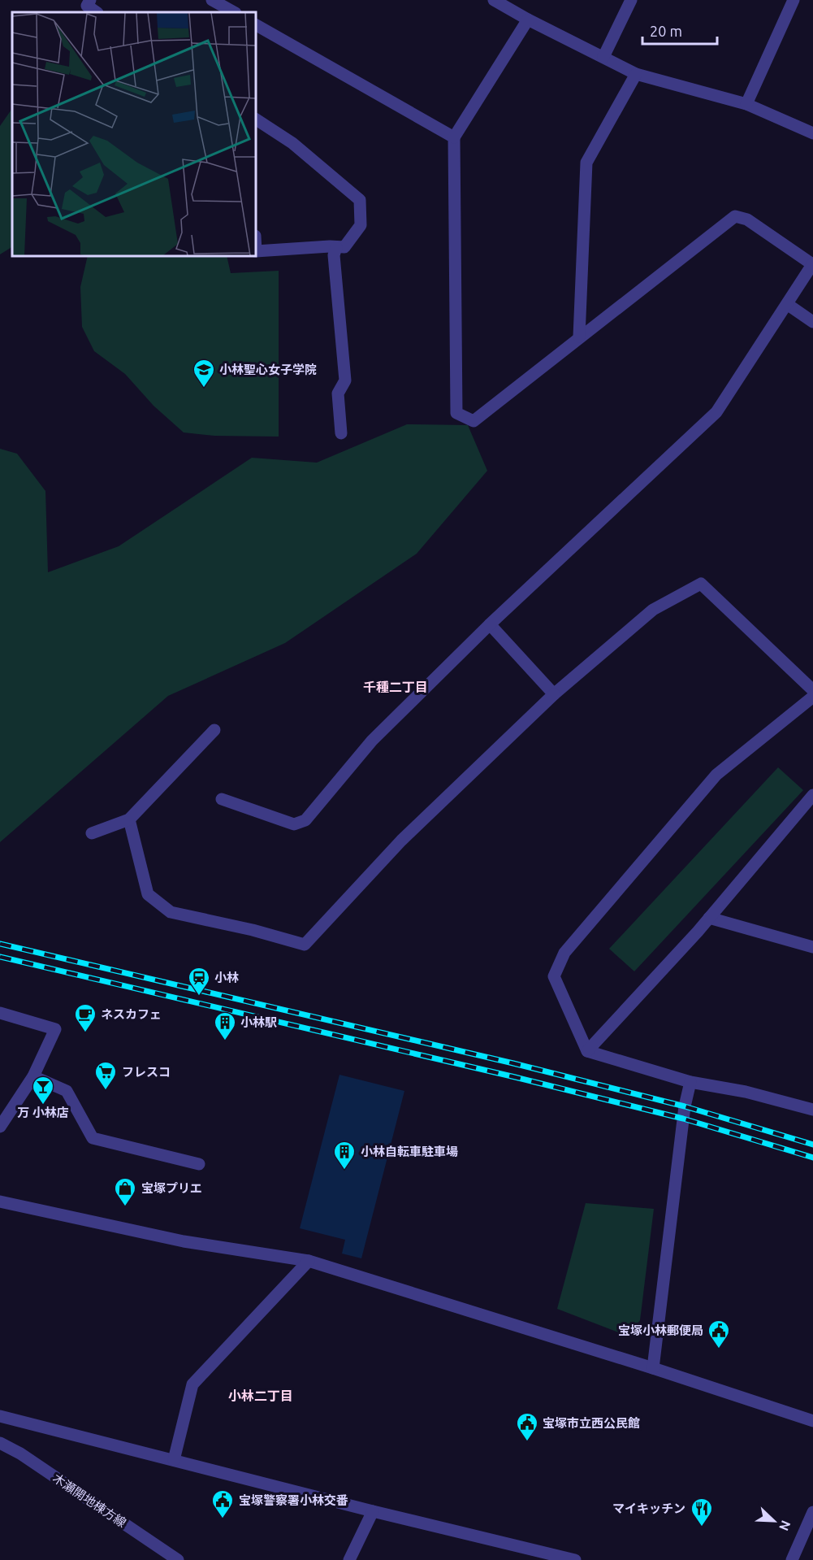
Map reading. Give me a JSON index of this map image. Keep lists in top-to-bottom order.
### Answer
{
  "streets": {
    "street": ["木瀬開地棟方線"]
  },
  "districts": ["千種二丁目", "小林二丁目"],
  "places": {
    "school or university": ["小林聖心女子学院"],
    "station": ["小林"],
    "cafe": ["ネスカフェ"],
    "building": ["小林駅", "小林自転車駐車場"],
    "supermarket": ["フレスコ"],
    "bar": ["万 小林店"],
    "shop": ["宝塚プリエ"],
    "public building": ["宝塚小林郵便局", "宝塚市立西公民館", "宝塚警察署小林交番"],
    "restaurant": ["マイキッチン"]
  },
  "scale_bar": "20 m",
  "north": "bottom right"
}
